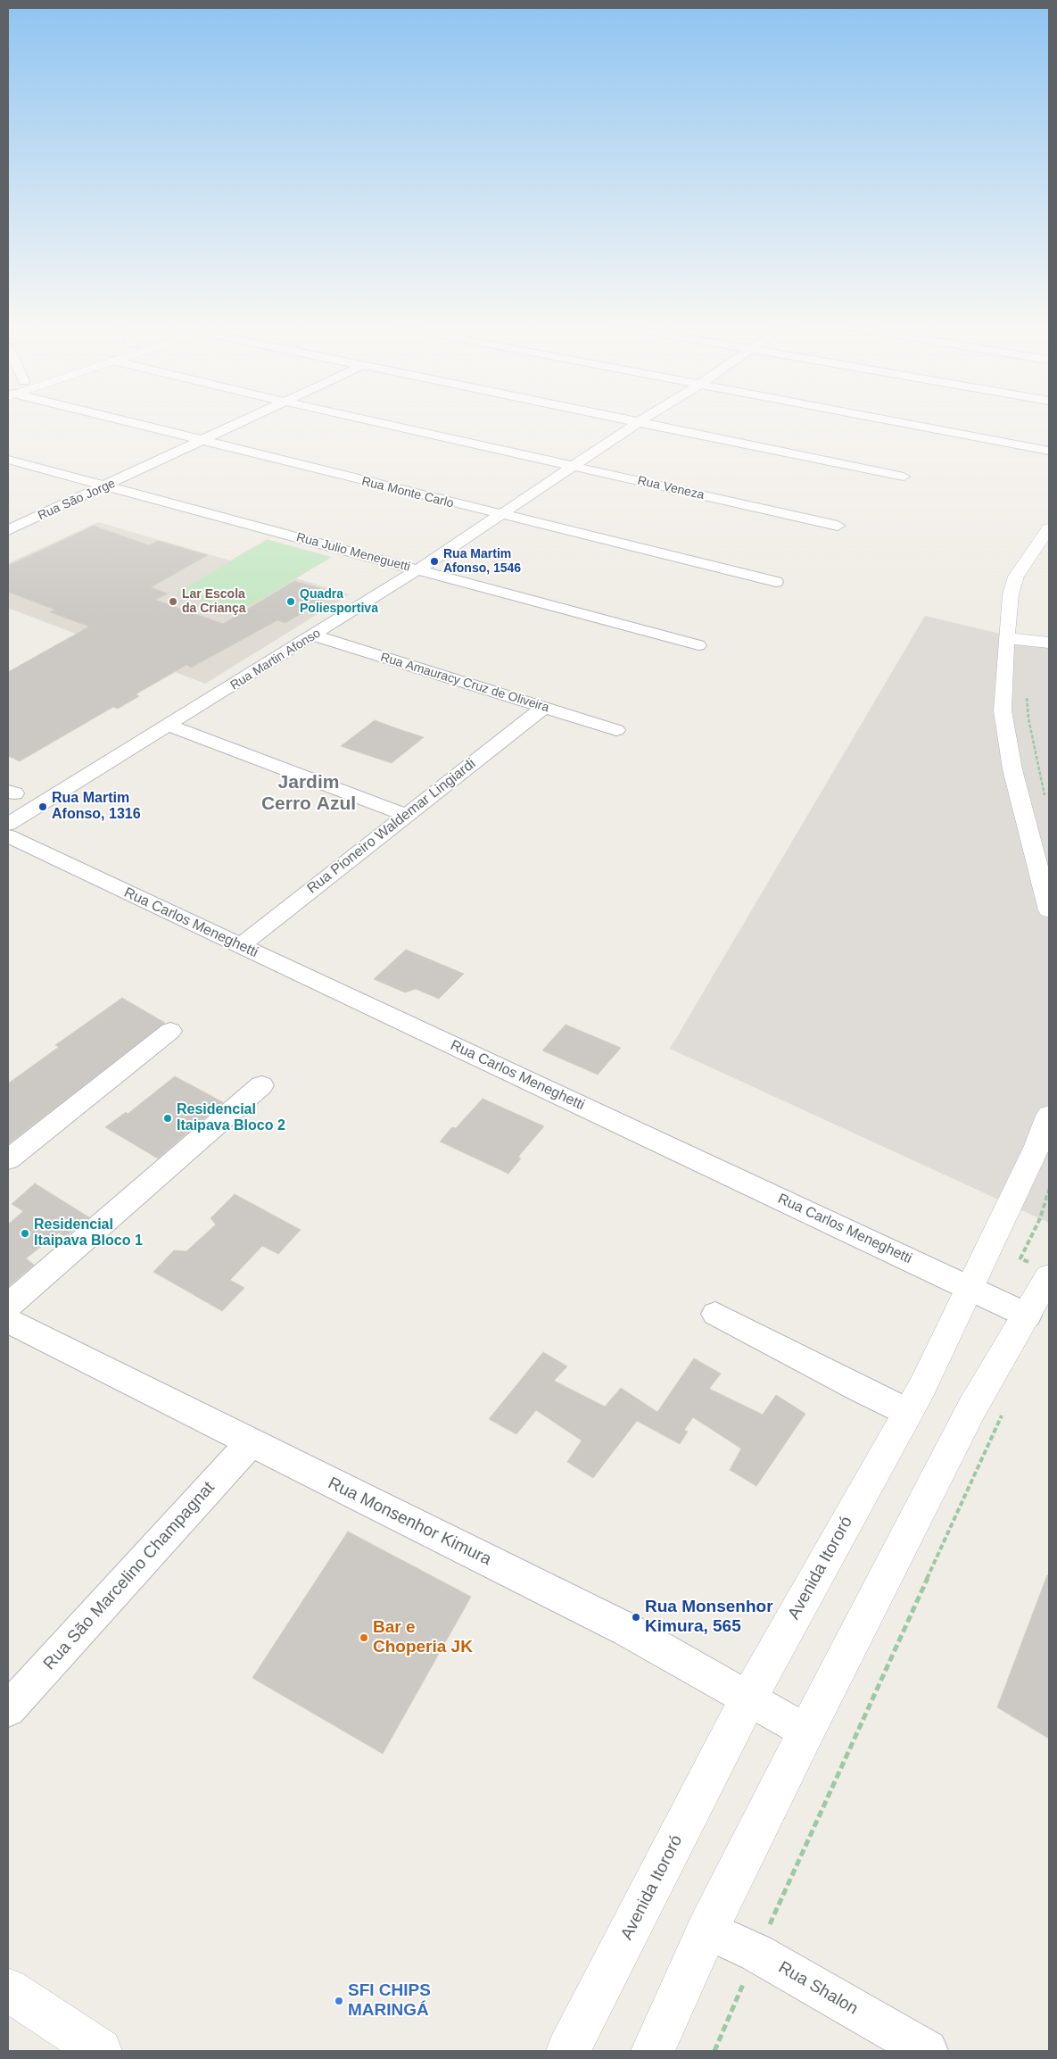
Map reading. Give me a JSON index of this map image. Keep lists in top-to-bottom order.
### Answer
{
  "streets": {
    "main road": ["Avenida Itororó"],
    "street": [
      "Rua Veneza",
      "Rua Monte Carlo",
      "Rua São Jorge",
      "Rua Julio Meneguetti",
      "Rua Martin Afonso",
      "Rua Amauracy Cruz de Oliveira",
      "Rua Pioneiro Waldemar Lingiardi",
      "Rua Carlos Meneghetti",
      "Rua Monsenhor Kimura",
      "Rua São Marcelino Champagnat",
      "Rua Shalon"
    ]
  },
  "crossings": [
    ["Rua Veneza", "Rua Martin Afonso"],
    ["Rua Monte Carlo", "Rua São Jorge"],
    ["Rua Monte Carlo", "Rua Martin Afonso"],
    ["Rua São Jorge", "Rua Julio Meneguetti"],
    ["Rua Julio Meneguetti", "Rua Martin Afonso"],
    ["Rua Martin Afonso", "Rua Amauracy Cruz de Oliveira"],
    ["Rua Amauracy Cruz de Oliveira", "Rua Pioneiro Waldemar Lingiardi"],
    ["Rua Pioneiro Waldemar Lingiardi", "Rua Carlos Meneghetti"],
    ["Rua Carlos Meneghetti", "Avenida Itororó"],
    ["Rua Monsenhor Kimura", "Avenida Itororó"],
    ["Rua Monsenhor Kimura", "Rua São Marcelino Champagnat"]
  ],
  "districts": ["Jardim Cerro Azul"],
  "places": [
    "Rua Martim Afonso, 1546",
    "Lar Escola da Criança",
    "Quadra Poliesportiva",
    "Rua Martim Afonso, 1316",
    "Residencial Itaipava Bloco 2",
    "Residencial Itaipava Bloco 1",
    "Rua Monsenhor Kimura, 565",
    "Bar e Choperia JK",
    "SFI CHIPS MARINGÁ"
  ]
}
